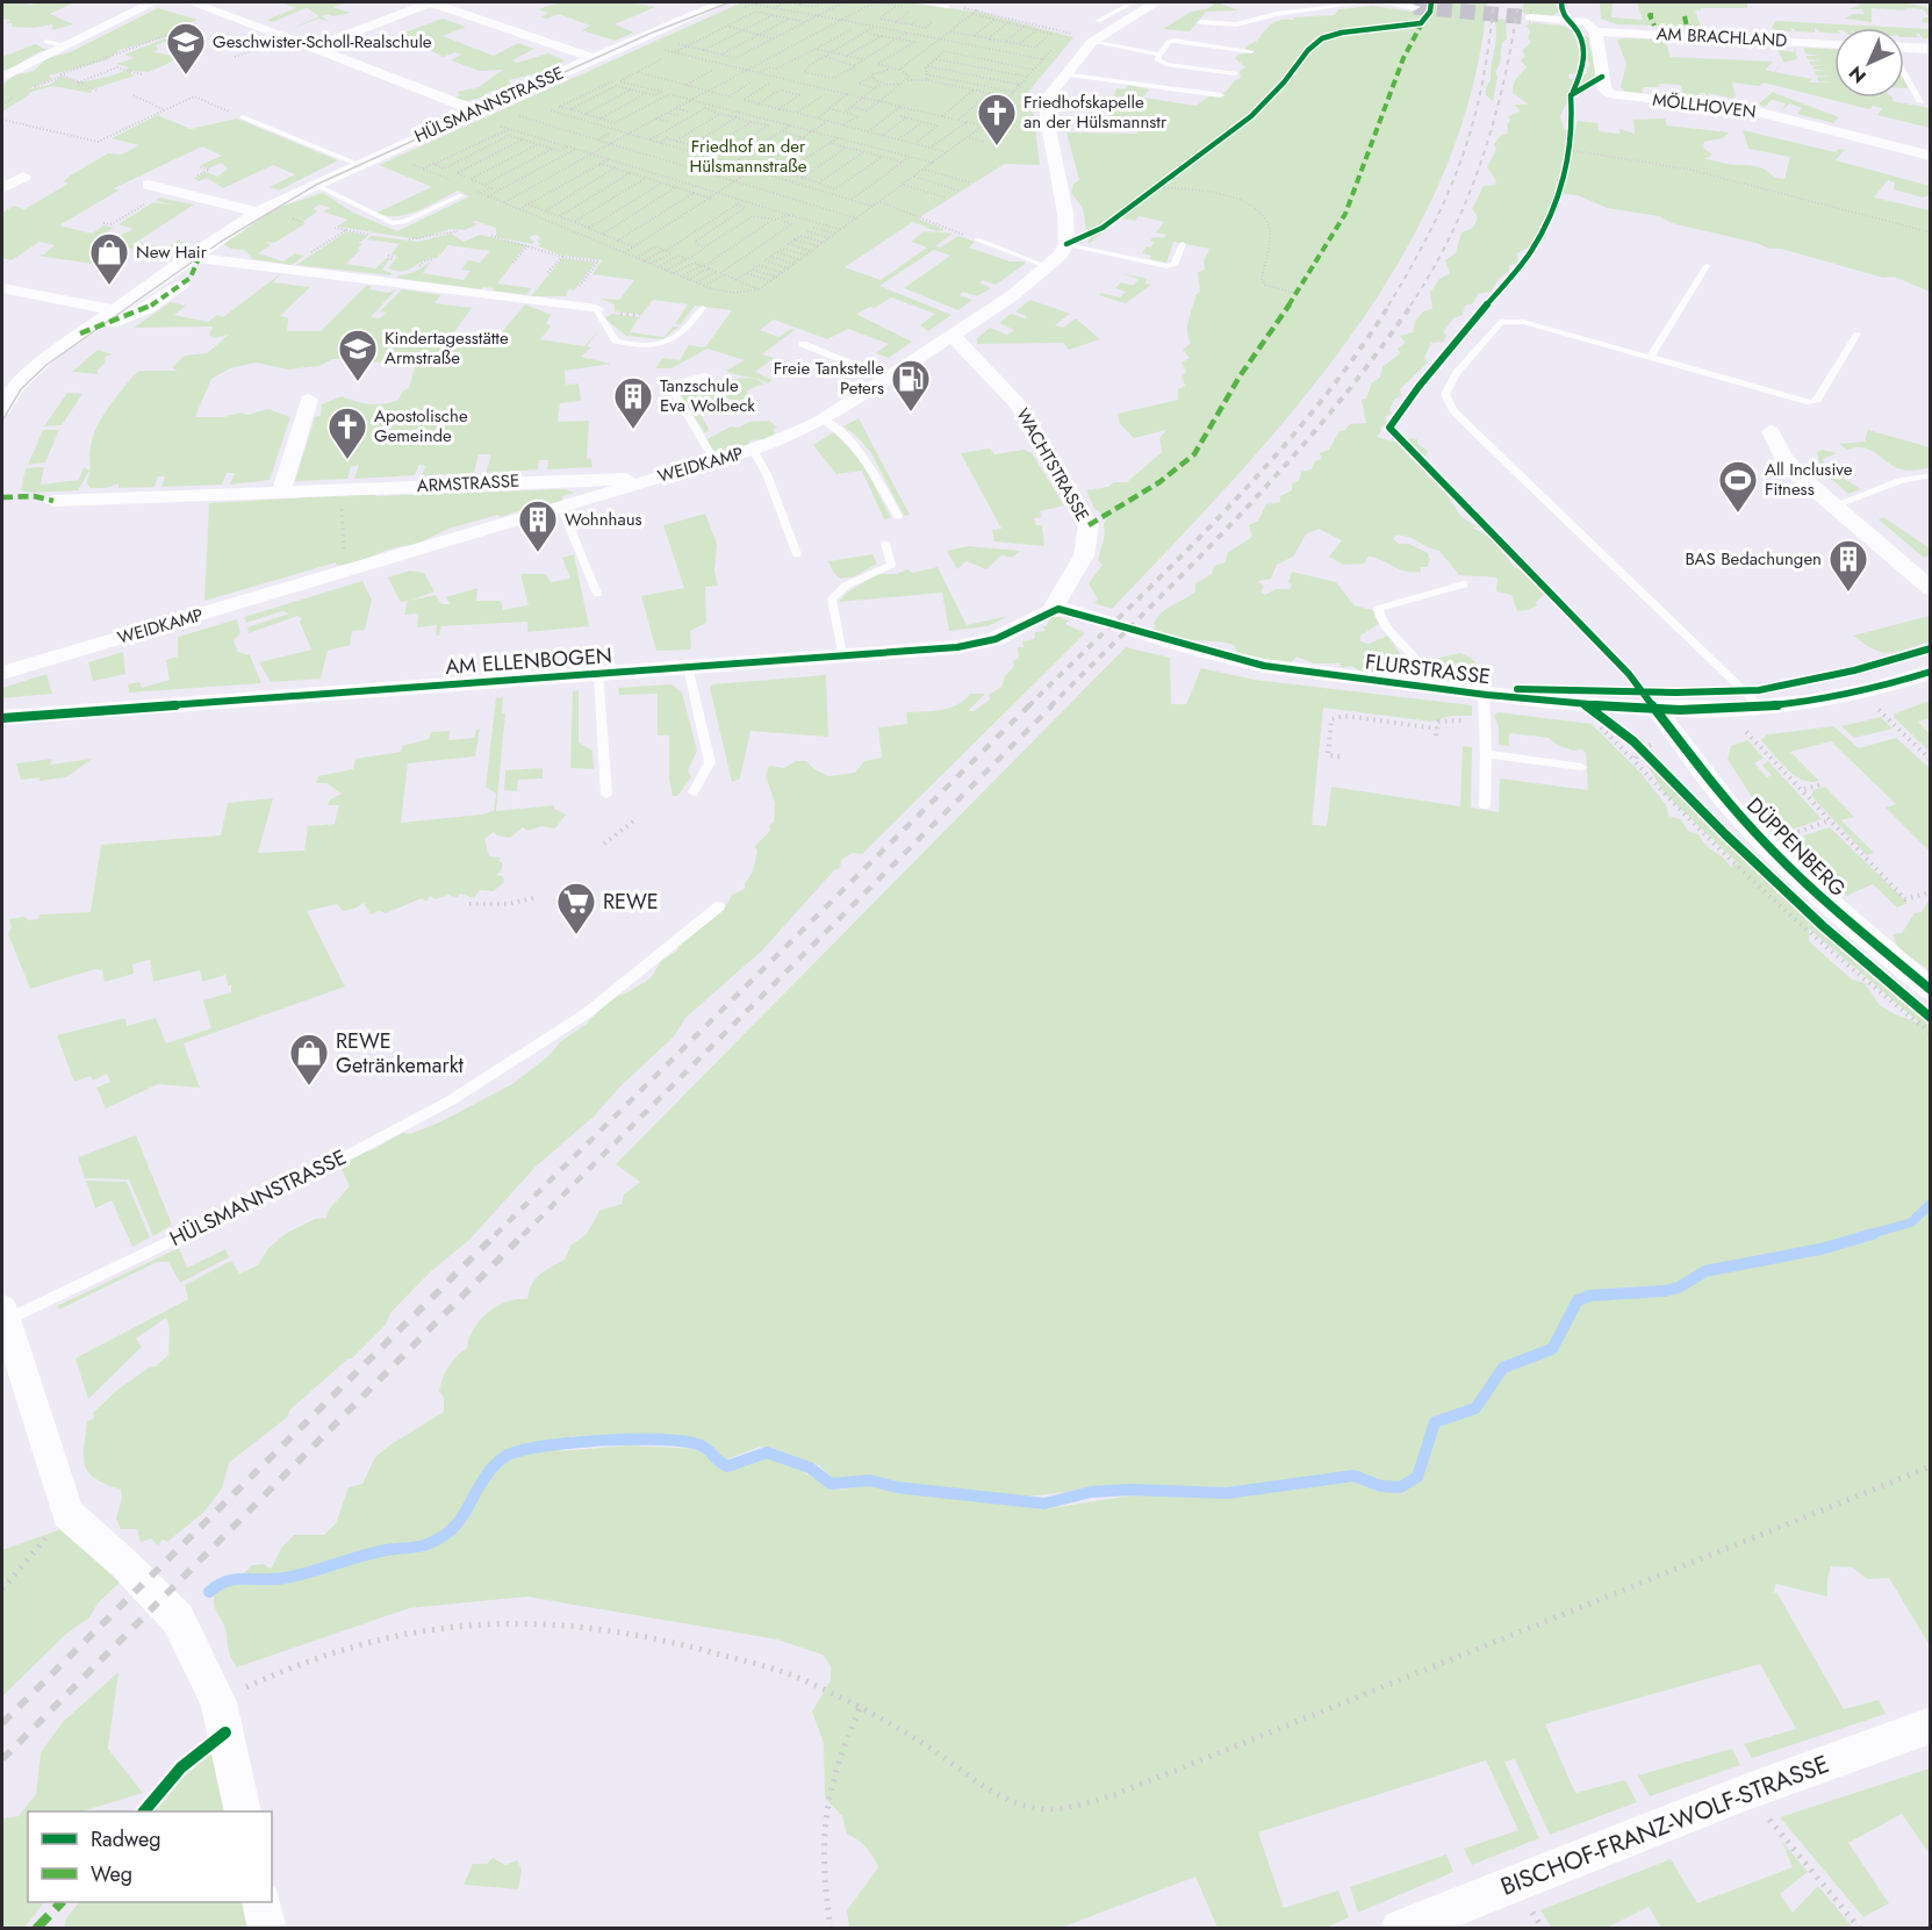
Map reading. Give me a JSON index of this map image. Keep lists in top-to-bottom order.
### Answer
{
  "streets": {
    "street": [
      "AM BRACHLAND",
      "HÜLSMANNSTRASSE",
      "MÖLLHOVEN",
      "WEIDKAMP",
      "WACHTSTRASSE",
      "ARMSTRASSE",
      "AM ELLENBOGEN",
      "FLURSTRASSE",
      "DÜPPENBERG",
      "BISCHOF-FRANZ-WOLF-STRASSE"
    ]
  },
  "crossings": [
    ["AM BRACHLAND", "MÖLLHOVEN"],
    ["WEIDKAMP", "WACHTSTRASSE"],
    ["WEIDKAMP", "ARMSTRASSE"],
    ["WACHTSTRASSE", "AM ELLENBOGEN"],
    ["WACHTSTRASSE", "FLURSTRASSE"],
    ["AM ELLENBOGEN", "FLURSTRASSE"],
    ["FLURSTRASSE", "DÜPPENBERG"]
  ],
  "parks": ["Friedhof an der Hülsmannstraße"],
  "places": {
    "school or university": ["Geschwister-Scholl-Realschule", "Kindertagesstätte Armstraße"],
    "church": ["Friedhofskapelle an der Hülsmannstr", "Apostolische Gemeinde"],
    "shop": ["New Hair", "REWE Getränkemarkt"],
    "fuel station": ["Freie Tankstelle Peters"],
    "building": ["Tanzschule Eva Wolbeck", "Wohnhaus", "BAS Bedachungen"],
    "sports": ["All Inclusive Fitness"],
    "supermarket": ["REWE"]
  },
  "legend": ["Radweg", "Weg"],
  "north": "bottom left"
}
